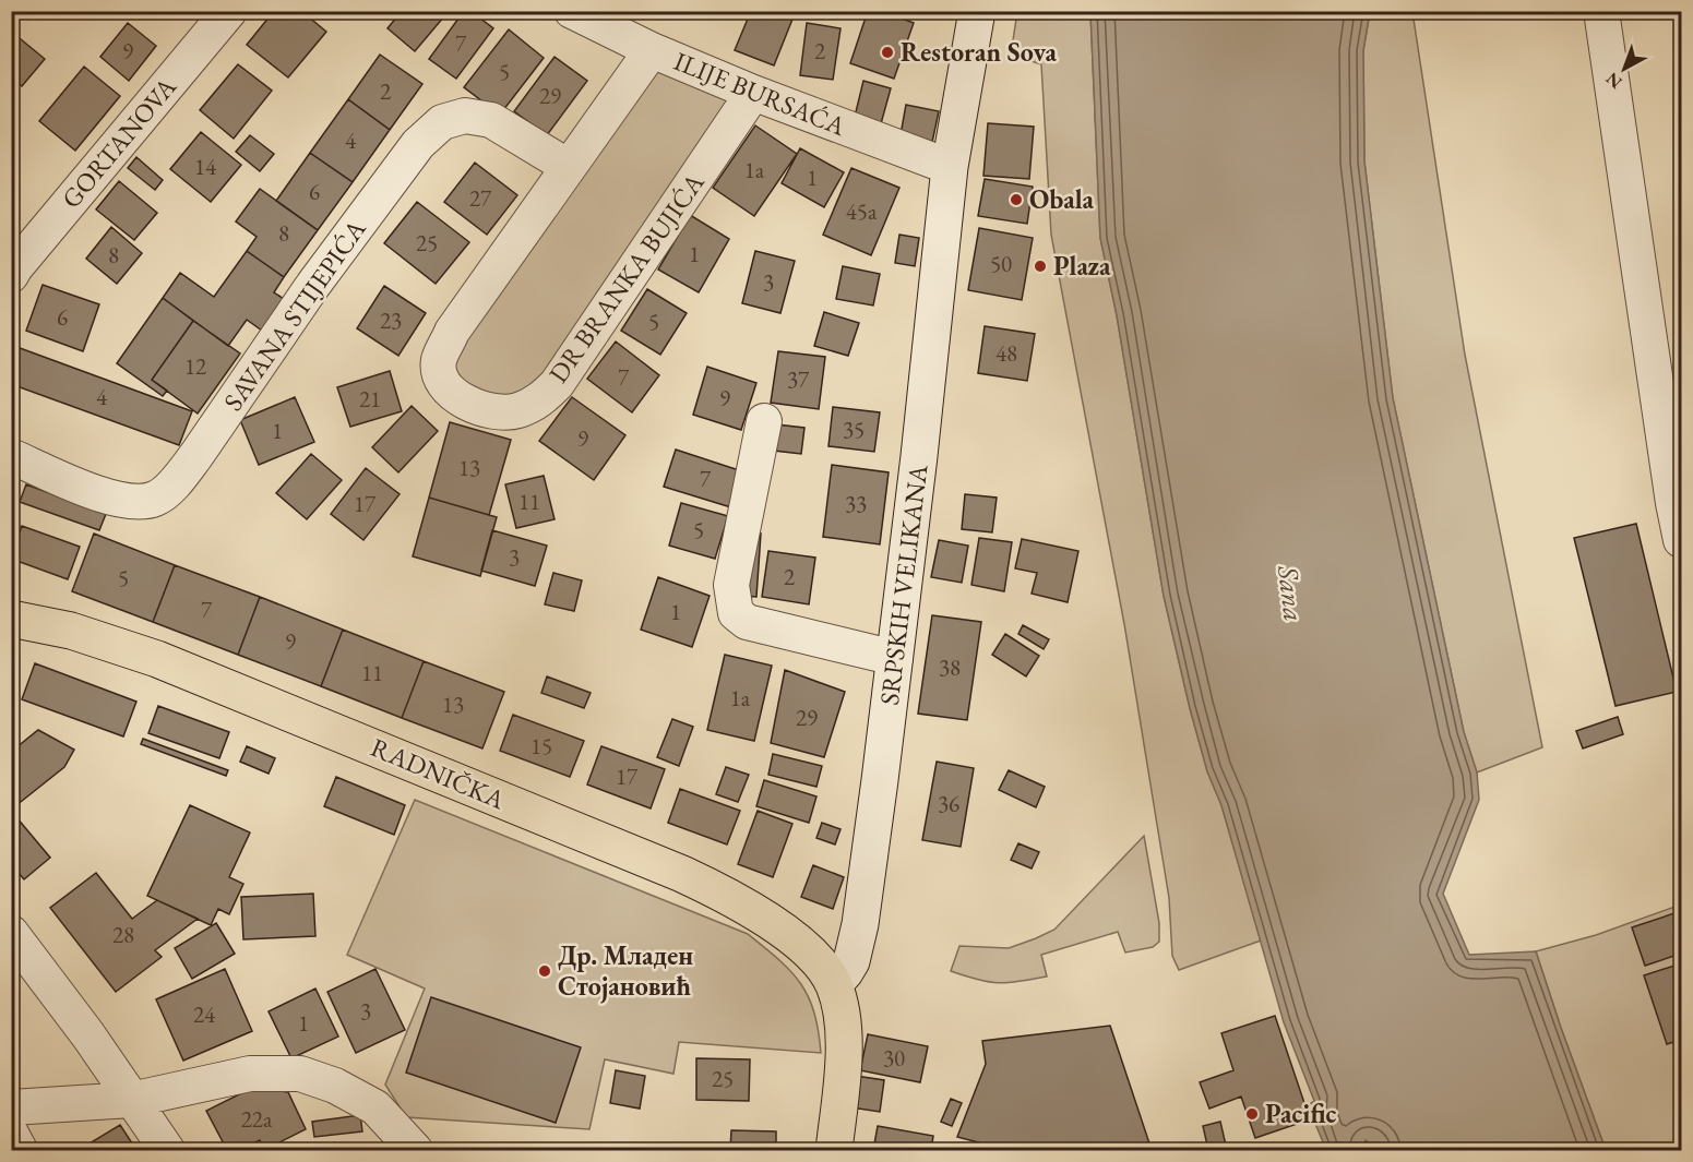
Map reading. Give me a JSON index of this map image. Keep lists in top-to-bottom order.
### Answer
{
  "streets": {
    "main road": ["SRPSKIH VELIKANA", "RADNIČKA"],
    "street": [
      "ILIJE BURSAĆA",
      "GORTANOVA",
      "DR BRANKA BUJIĆA",
      "SAVANA STIJEPIĆA"
    ]
  },
  "crossings": [
    ["ILIJE BURSAĆA", "DR BRANKA BUJIĆA"],
    ["ILIJE BURSAĆA", "SRPSKIH VELIKANA"],
    ["DR BRANKA BUJIĆA", "SAVANA STIJEPIĆA"],
    ["SRPSKIH VELIKANA", "RADNIČKA"]
  ],
  "water": ["Sana"],
  "places": [
    "Restoran Sova",
    "Obala",
    "Plaza",
    "Др. Младен Стојановић",
    "Pacific"
  ],
  "house_numbers": [
    "7",
    "9",
    "2",
    "5",
    "2",
    "29",
    "4",
    "14",
    "1a",
    "1",
    "6",
    "27",
    "45a",
    "8",
    "25",
    "1",
    "8",
    "50",
    "3",
    "6",
    "23",
    "5",
    "48",
    "12",
    "7",
    "37",
    "4",
    "9",
    "21",
    "35",
    "1",
    "9",
    "13",
    "7",
    "11",
    "17",
    "33",
    "5",
    "3",
    "2",
    "5",
    "7",
    "1",
    "9",
    "38",
    "11",
    "1a",
    "13",
    "29",
    "15",
    "17",
    "36",
    "28",
    "3",
    "24",
    "1",
    "30",
    "25",
    "22a"
  ],
  "north": "bottom left"
}
